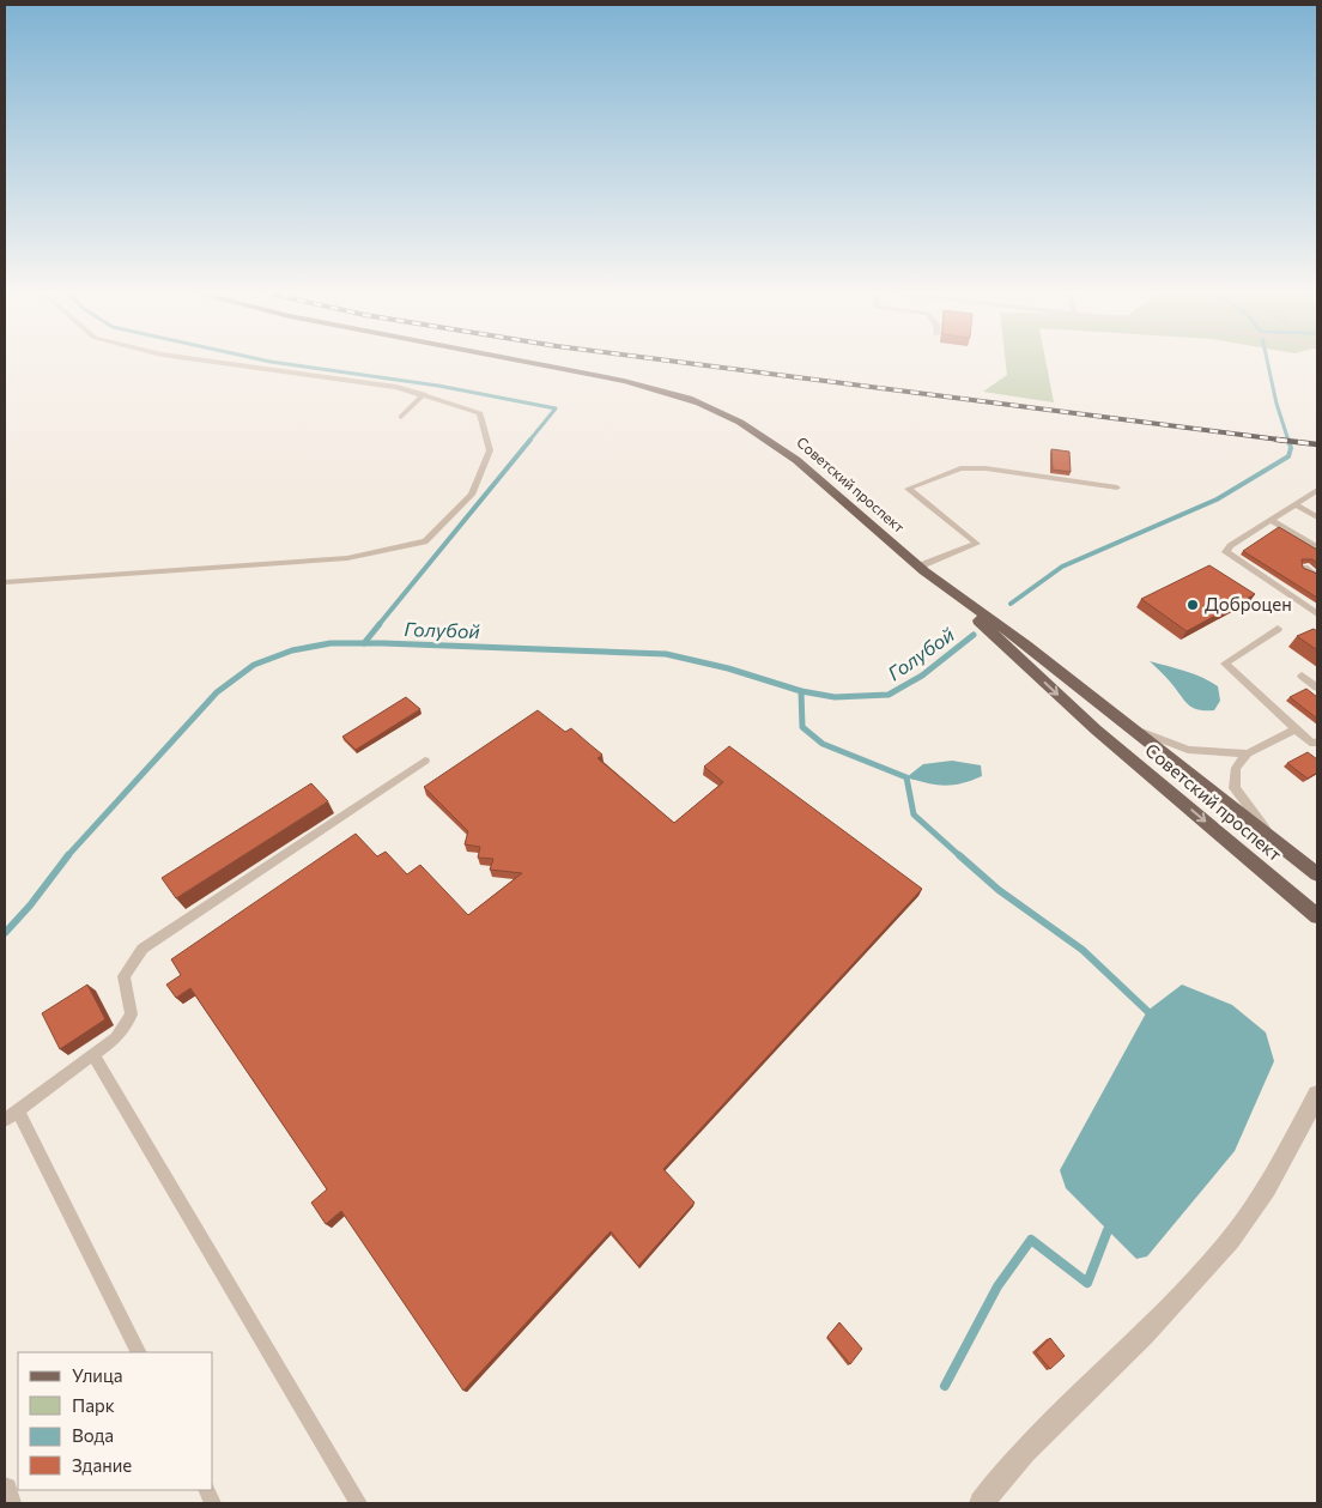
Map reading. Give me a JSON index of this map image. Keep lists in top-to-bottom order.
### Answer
{
  "streets": {
    "main road": ["Советский проспект"]
  },
  "water": ["Голубой"],
  "places": ["Доброцен"],
  "legend": [
    "Улица",
    "Парк",
    "Вода",
    "Здание"
  ]
}
